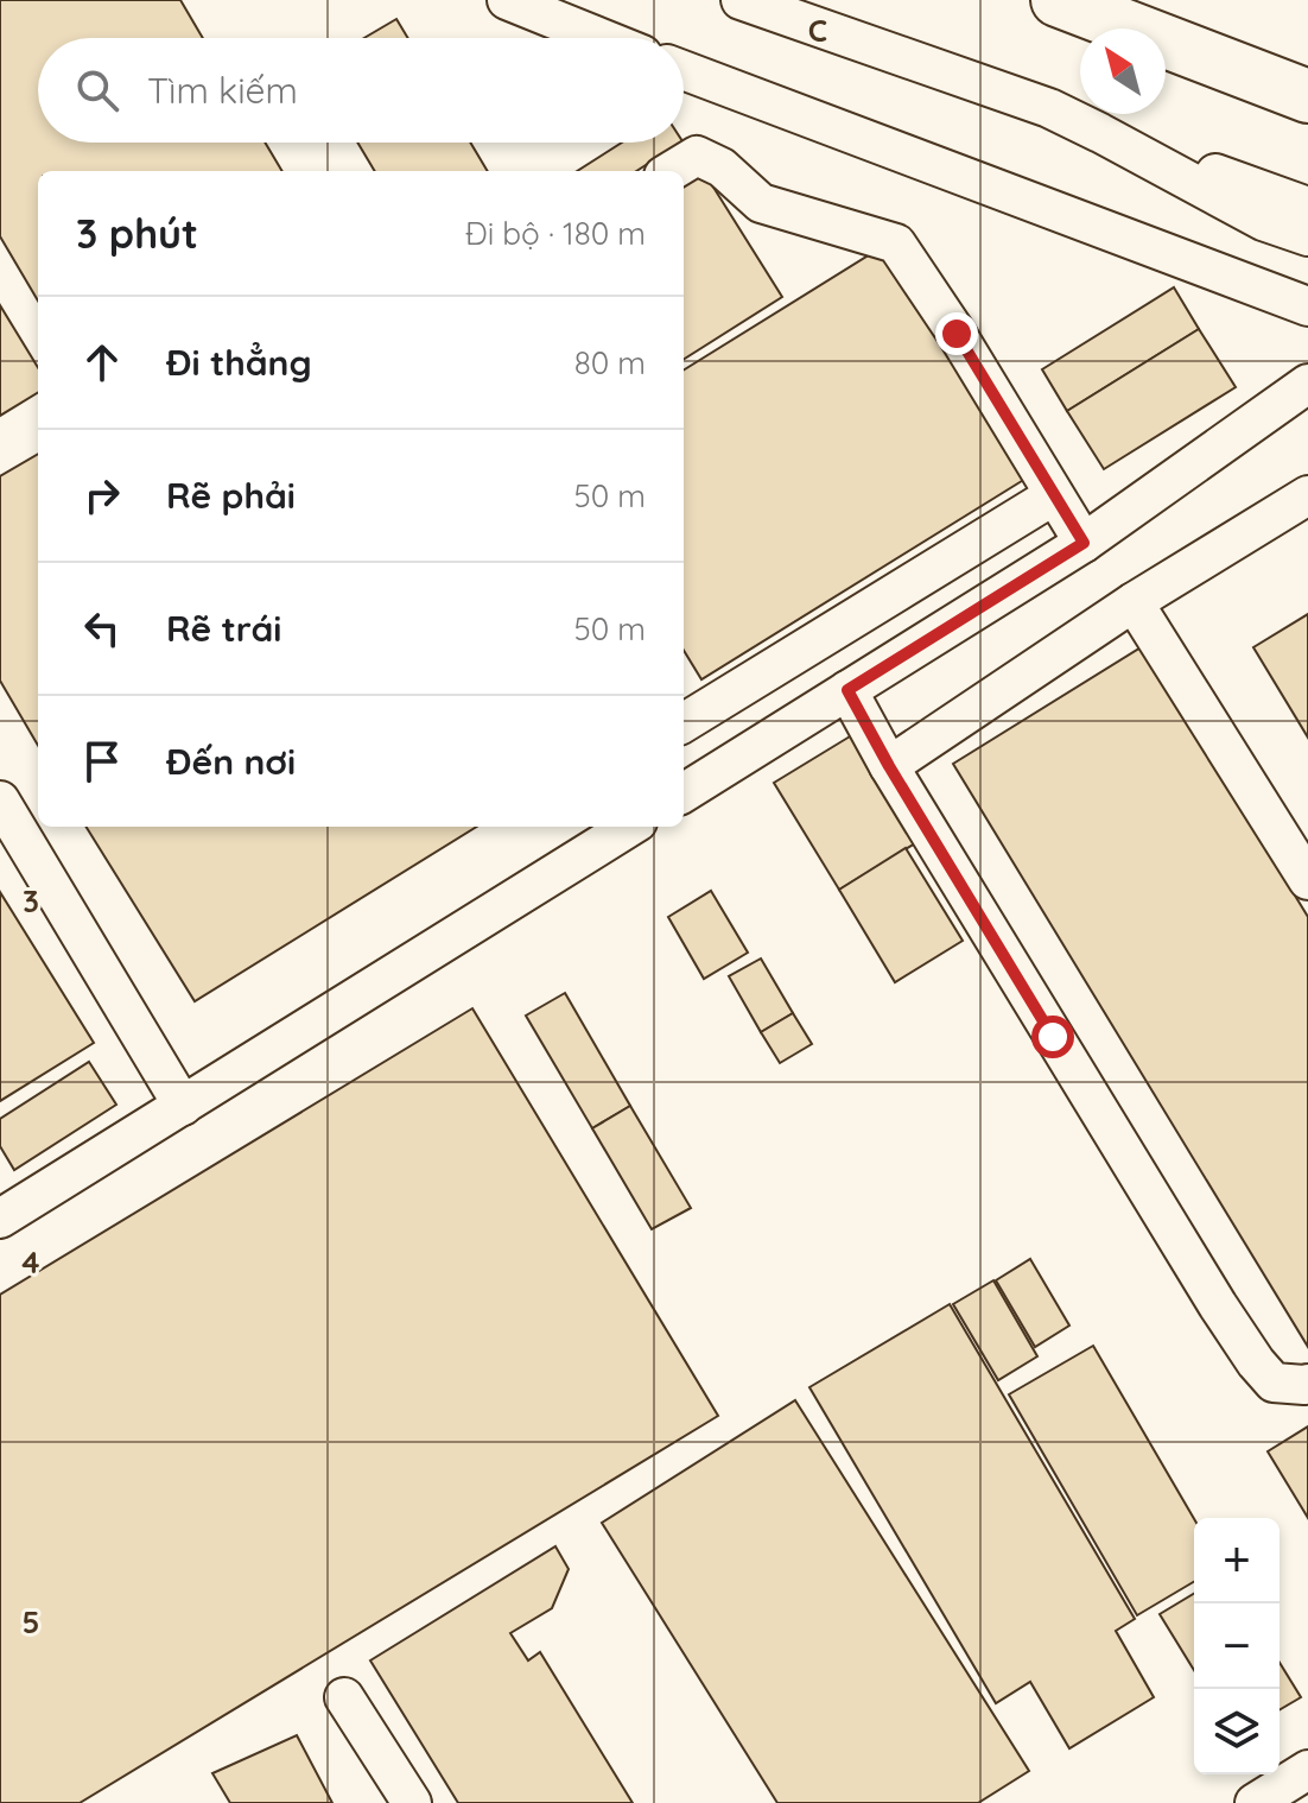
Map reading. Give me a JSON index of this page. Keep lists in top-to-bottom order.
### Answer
{
  "north": "top left",
  "page": {
    "search": "Tìm kiếm",
    "heading": ["3 phút", "Đi bộ · 180 m"],
    "list": [
      ["Đi thẳng", "80 m"],
      ["Rẽ phải", "50 m"],
      ["Rẽ trái", "50 m"],
      "Đến nơi"
    ],
    "map_buttons": ["+", "−"]
  },
  "grid": {
    "columns": ["C"],
    "rows": ["3", "4", "5"]
  }
}
